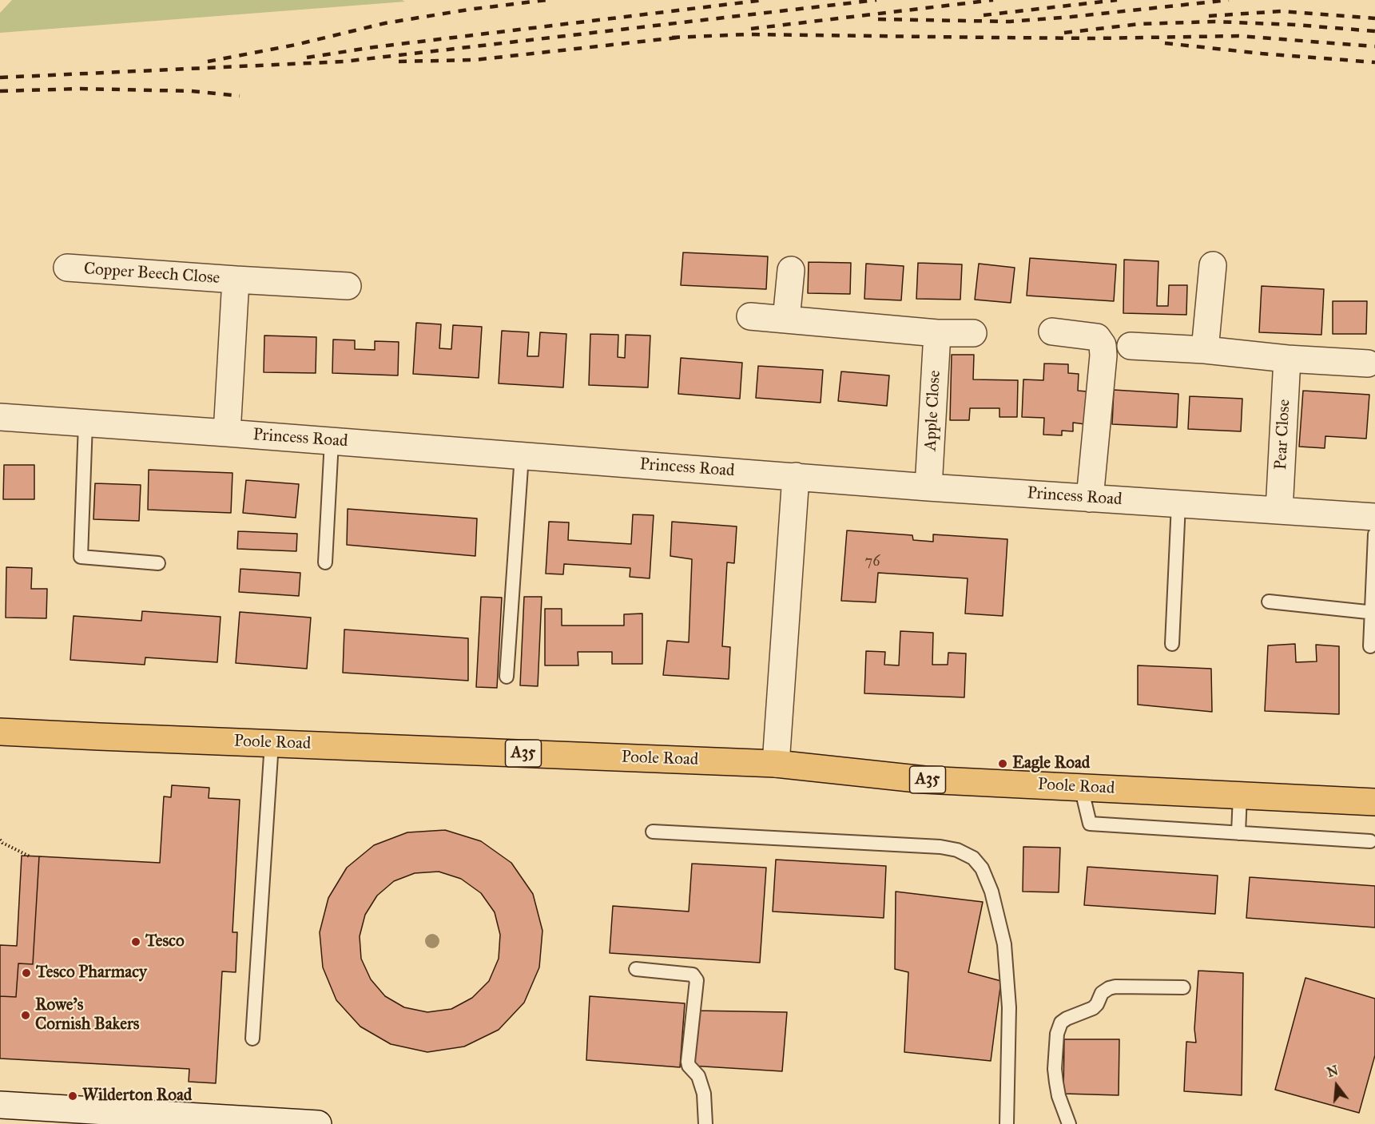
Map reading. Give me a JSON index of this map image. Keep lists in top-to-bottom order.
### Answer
{
  "streets": {
    "highway": ["Poole Road", "A35"],
    "street": [
      "Copper Beech Close",
      "Apple Close",
      "Pear Close",
      "Princess Road"
    ]
  },
  "crossings": [
    ["Copper Beech Close", "Princess Road"],
    ["Apple Close", "Princess Road"],
    ["Pear Close", "Princess Road"]
  ],
  "places": [
    "Eagle Road",
    "Tesco",
    "Tesco Pharmacy",
    "Rowe's Cornish Bakers",
    "Wilderton Road"
  ],
  "house_numbers": ["76"],
  "north": "top"
}
